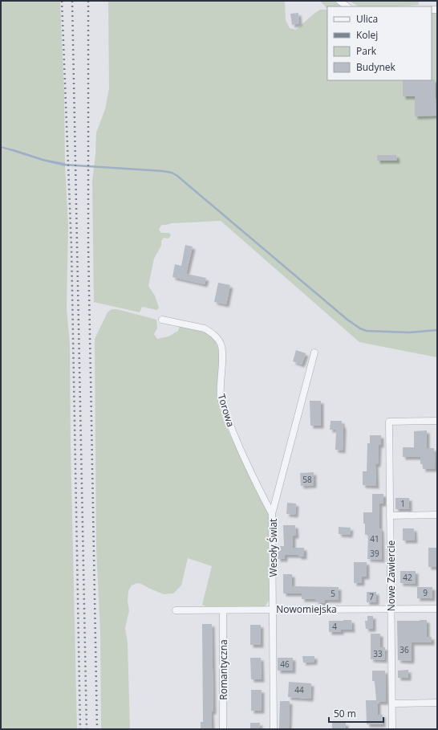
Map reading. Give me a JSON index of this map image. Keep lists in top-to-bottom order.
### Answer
{
  "streets": {
    "street": [
      "Torowa",
      "Wesoły Świat",
      "Nowe Zawiercie",
      "Nowomiejska",
      "Romantyczna"
    ]
  },
  "crossings": [
    ["Torowa", "Wesoły Świat"],
    ["Wesoły Świat", "Nowomiejska"],
    ["Nowe Zawiercie", "Nowomiejska"],
    ["Nowomiejska", "Romantyczna"]
  ],
  "house_numbers": [
    "58",
    "1",
    "41",
    "39",
    "42",
    "9",
    "5",
    "7",
    "4",
    "36",
    "33",
    "46",
    "44"
  ],
  "legend": [
    "Ulica",
    "Kolej",
    "Park",
    "Budynek"
  ],
  "scale_bar": "50 m"
}
